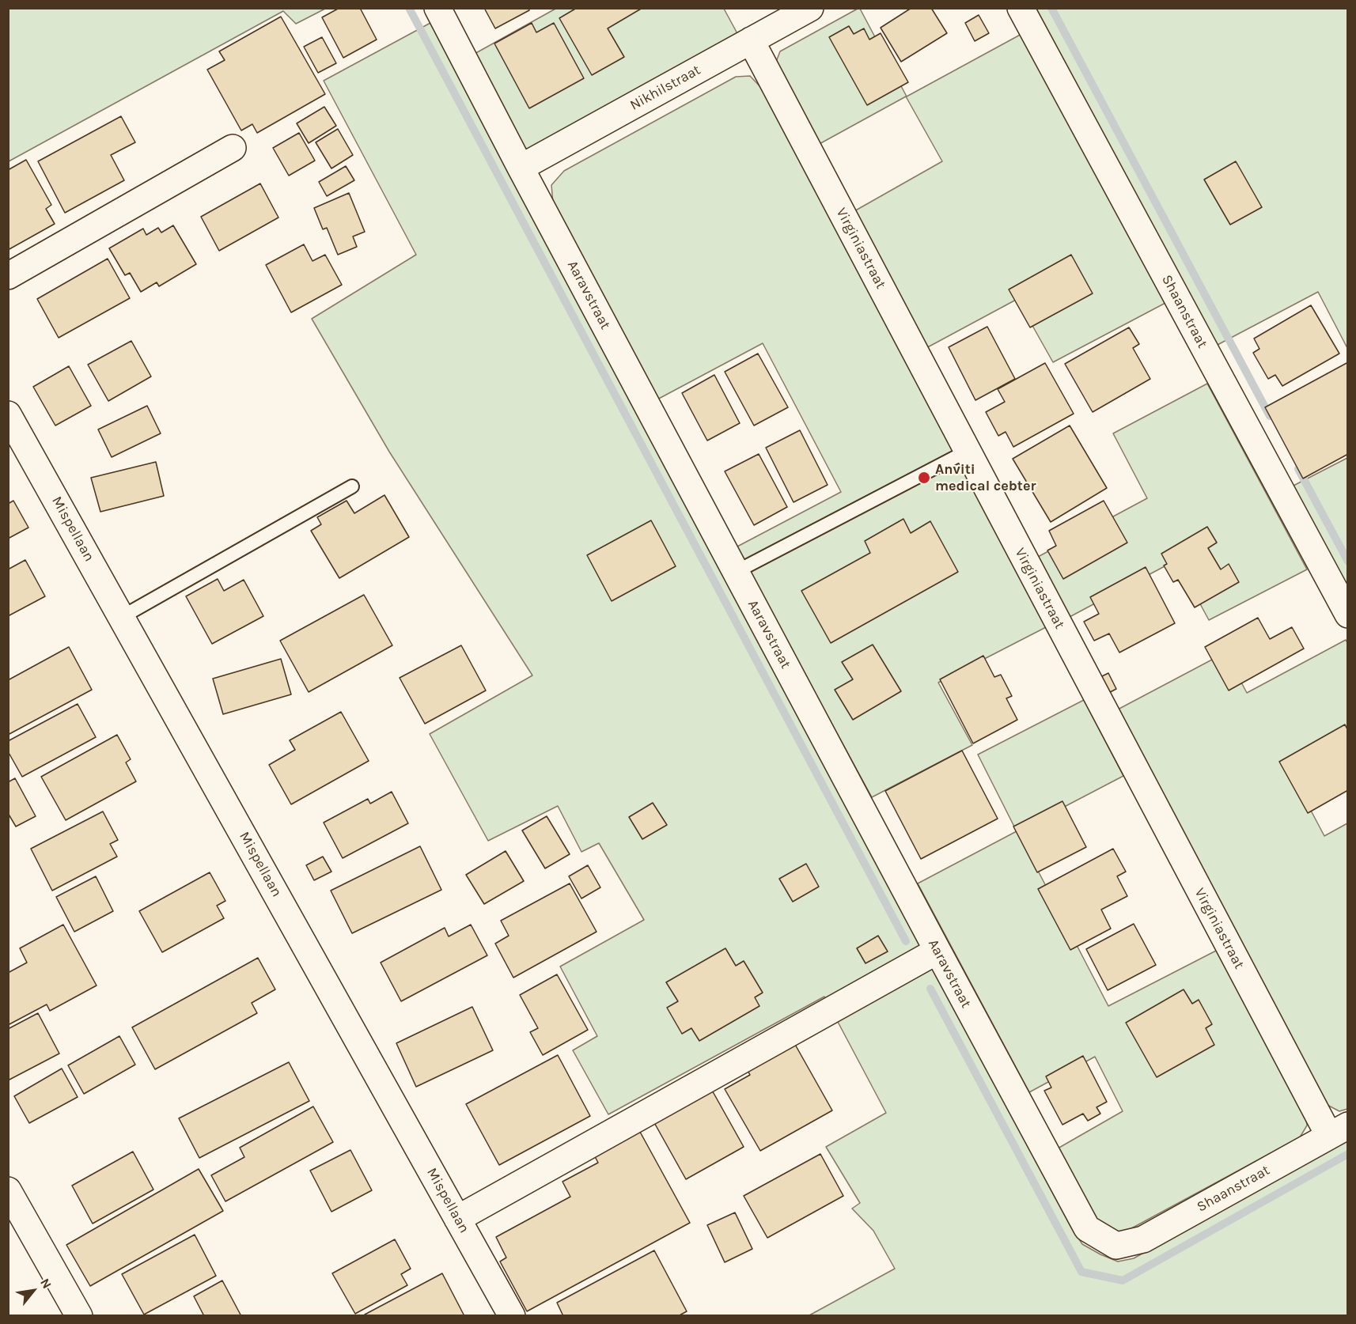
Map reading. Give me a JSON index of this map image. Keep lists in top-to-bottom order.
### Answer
{
  "streets": {
    "street": [
      "Nikhilstraat",
      "Virginiastraat",
      "Aaravstraat",
      "Shaanstraat",
      "Mispellaan"
    ]
  },
  "crossings": [
    ["Nikhilstraat", "Virginiastraat"],
    ["Nikhilstraat", "Aaravstraat"],
    ["Virginiastraat", "Shaanstraat"],
    ["Aaravstraat", "Shaanstraat"]
  ],
  "places": ["Anviti medical cebter"],
  "north": "top right"
}
